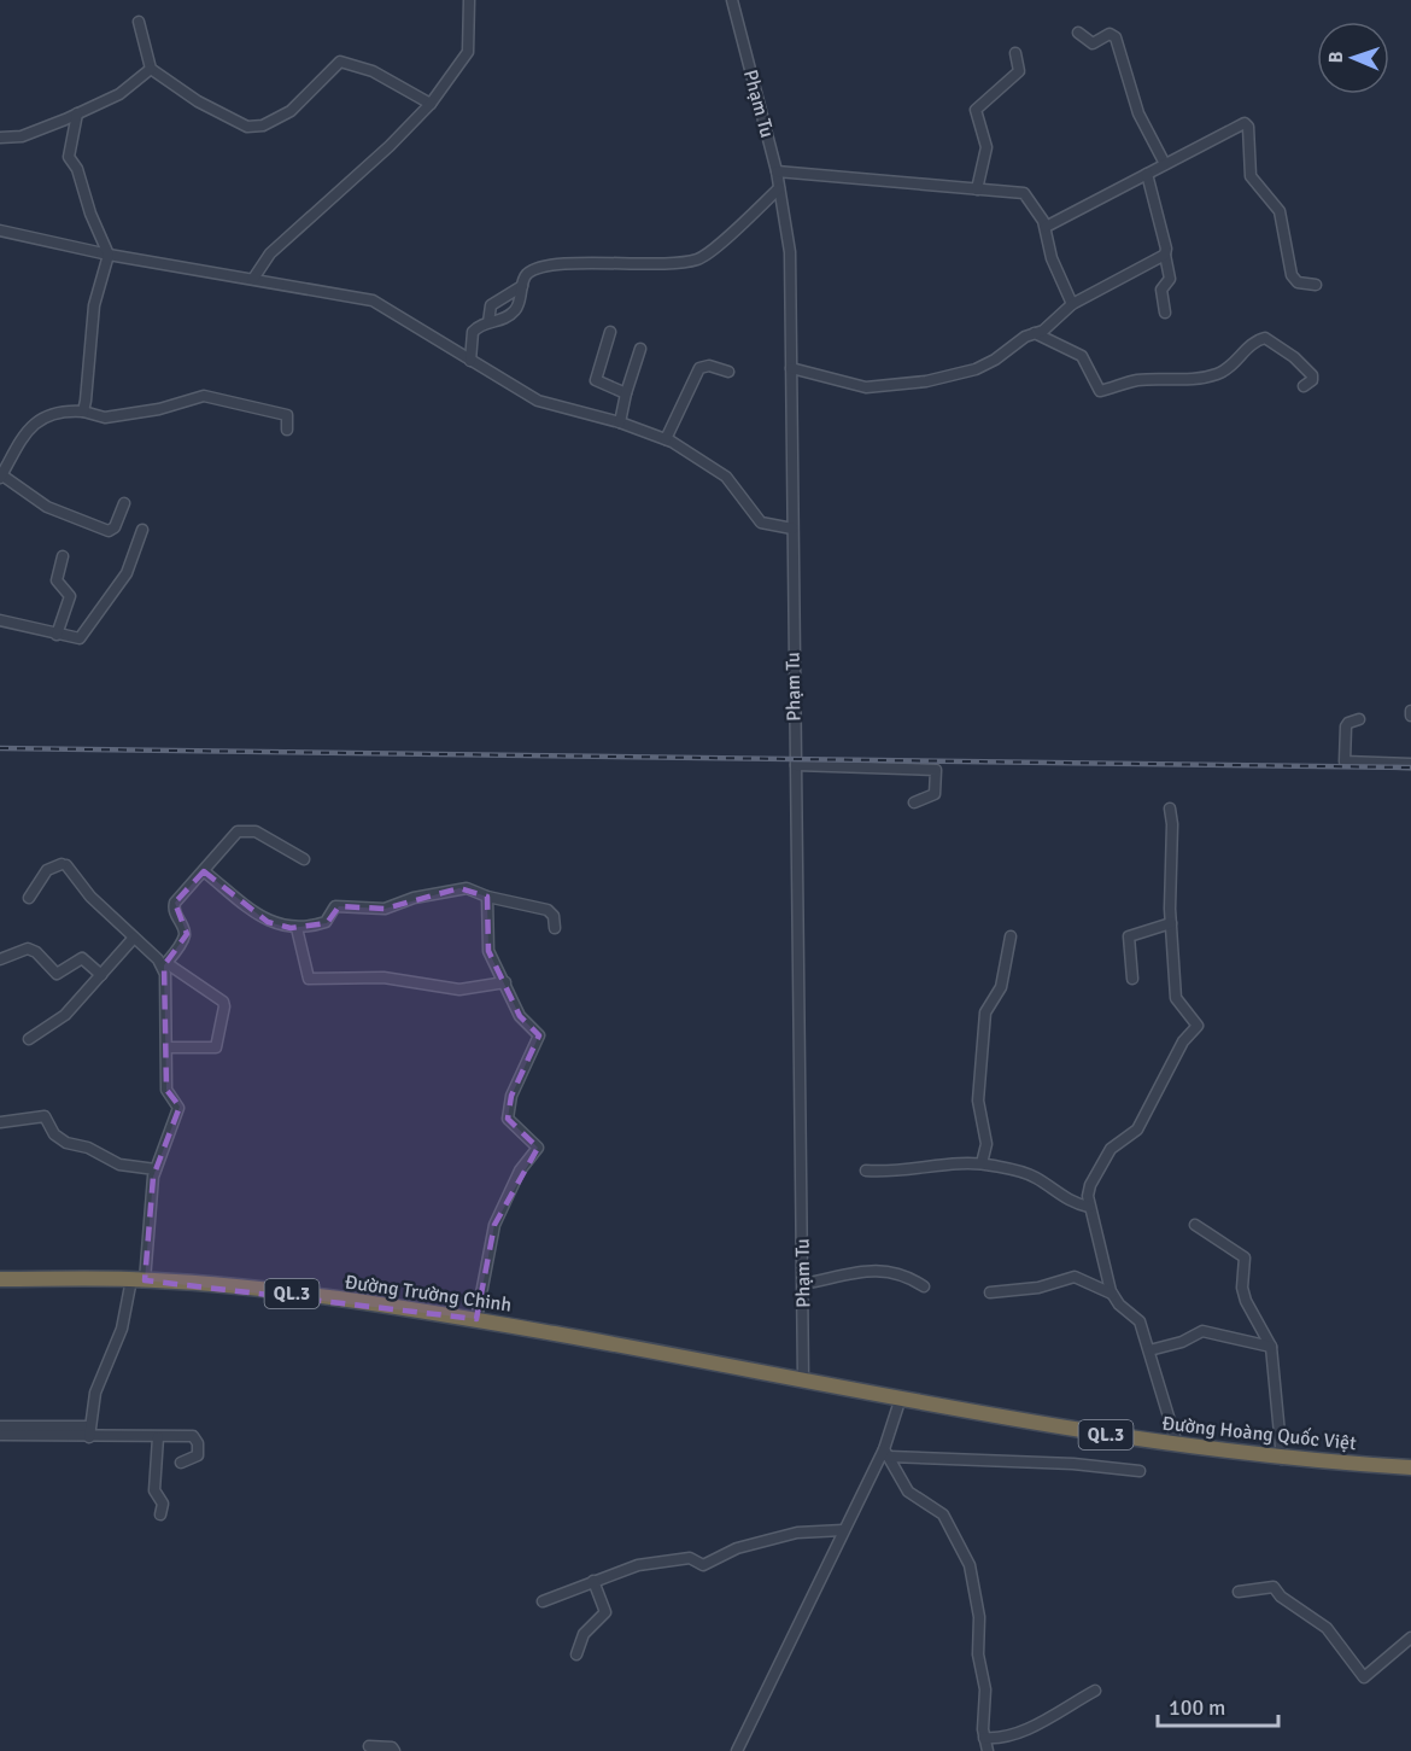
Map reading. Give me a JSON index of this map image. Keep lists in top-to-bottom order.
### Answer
{
  "streets": {
    "highway": ["QL.3", "Đường Trường Chinh", "Đường Hoàng Quốc Việt"],
    "street": ["Phạm Tu"]
  },
  "crossings": [
    ["Phạm Tu", "Đường Trường Chinh"],
    ["Phạm Tu", "Đường Hoàng Quốc Việt"],
    ["Đường Trường Chinh", "Đường Hoàng Quốc Việt"]
  ],
  "scale_bar": "100 m",
  "north": "left"
}
